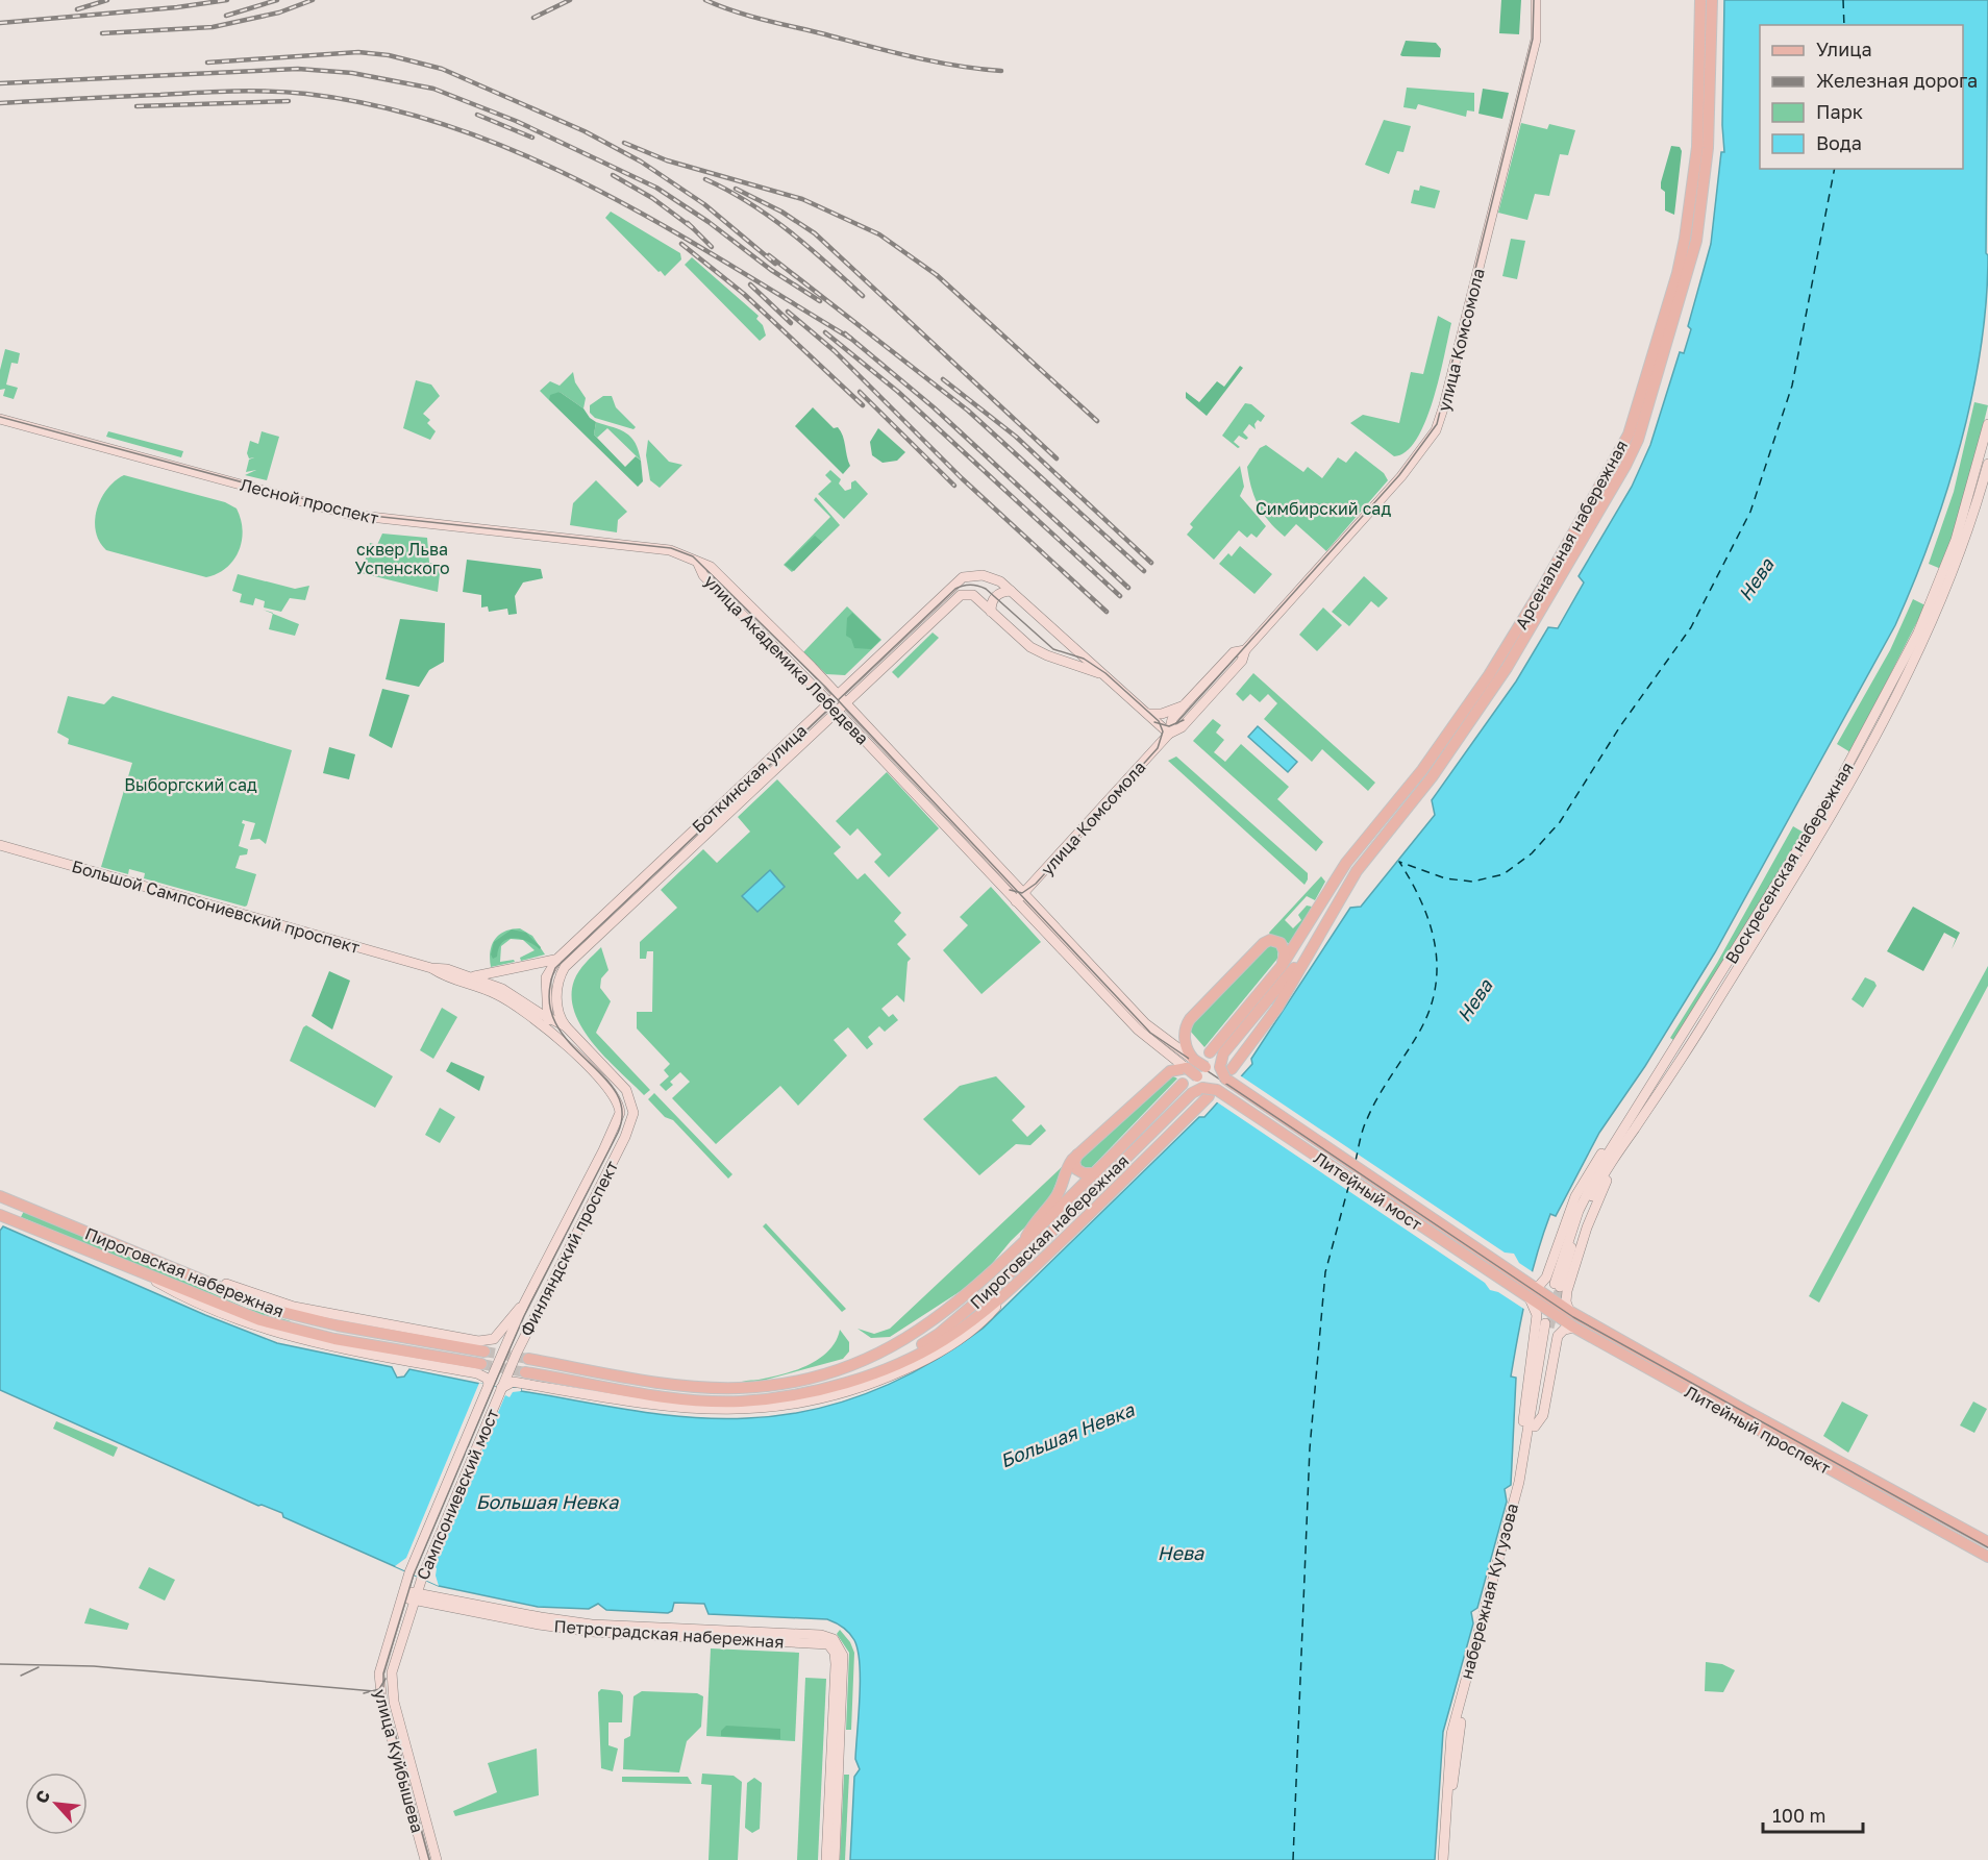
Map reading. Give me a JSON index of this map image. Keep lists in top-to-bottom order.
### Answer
{
  "streets": {
    "main road": [
      "улица Комсомола",
      "Лесной проспект",
      "Арсенальная набережная",
      "улица Академика Лебедева",
      "Боткинская улица",
      "Воскресенская набережная",
      "Большой Сампсониевский проспект",
      "Литейный мост",
      "Пироговская набережная",
      "Финляндский проспект",
      "Литейный проспект",
      "Сампсониевский мост",
      "набережная Кутузова",
      "Петроградская набережная",
      "улица Куйбышева"
    ]
  },
  "crossings": [
    ["улица Комсомола", "улица Академика Лебедева"],
    ["улица Комсомола", "Боткинская улица"],
    ["Лесной проспект", "улица Академика Лебедева"],
    ["Арсенальная набережная", "улица Академика Лебедева"],
    ["Арсенальная набережная", "Литейный мост"],
    ["Арсенальная набережная", "Пироговская набережная"],
    ["улица Академика Лебедева", "Боткинская улица"],
    ["улица Академика Лебедева", "Литейный мост"],
    ["улица Академика Лебедева", "Пироговская набережная"],
    ["Большой Сампсониевский проспект", "Финляндский проспект"],
    ["Литейный мост", "Пироговская набережная"],
    ["Литейный мост", "Литейный проспект"],
    ["Финляндский проспект", "Сампсониевский мост"],
    ["Сампсониевский мост", "Петроградская набережная"],
    ["Сампсониевский мост", "улица Куйбышева"],
    ["Петроградская набережная", "улица Куйбышева"]
  ],
  "water": ["Нева", "Большая Невка"],
  "parks": ["Симбирский сад", "сквер Льва Успенского", "Выборгский сад"],
  "legend": [
    "Улица",
    "Железная дорога",
    "Парк",
    "Вода"
  ],
  "scale_bar": "100 m",
  "north": "top left"
}
